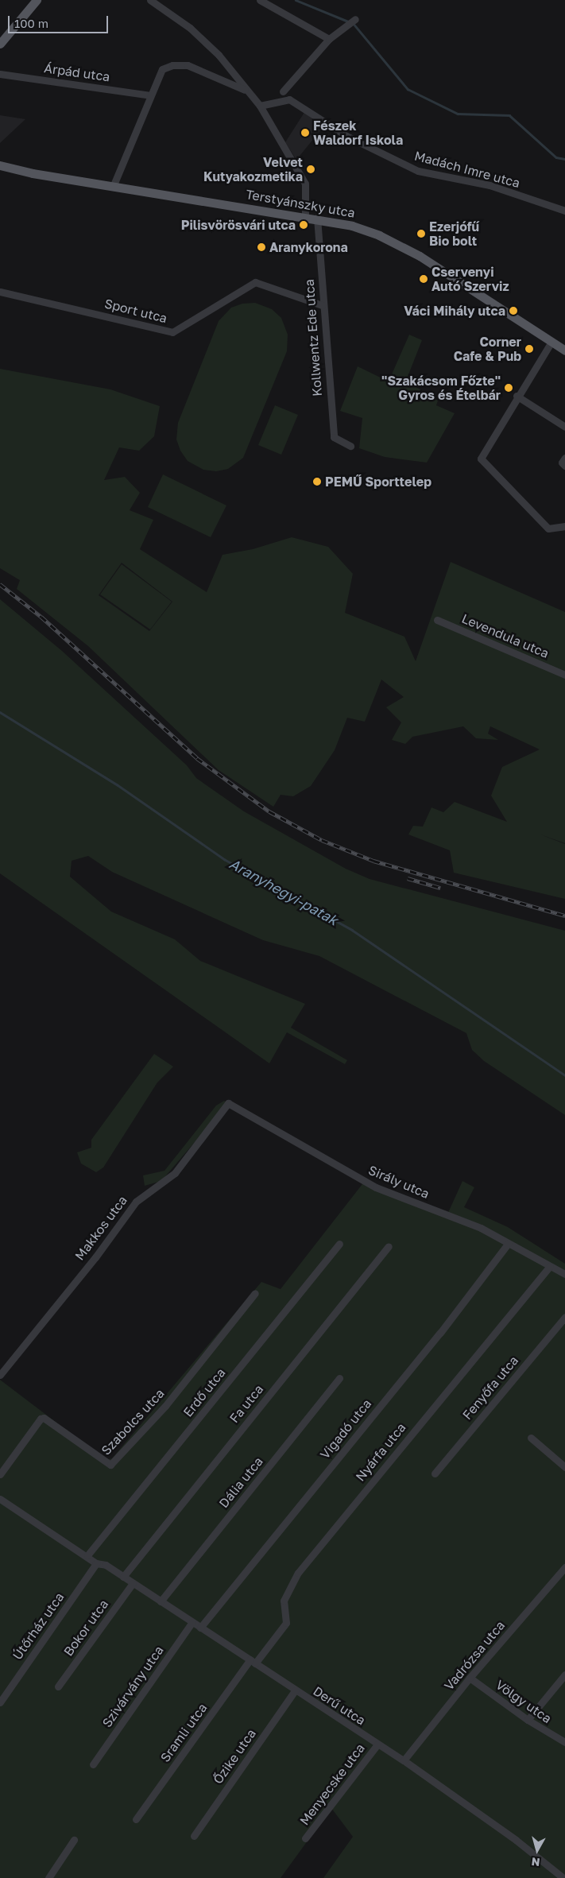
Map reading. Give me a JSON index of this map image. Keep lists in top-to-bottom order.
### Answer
{
  "streets": {
    "main road": ["Terstyánszky utca"],
    "street": [
      "Árpád utca",
      "Madách Imre utca",
      "Sport utca",
      "Kollwentz Ede utca",
      "Levendula utca",
      "Sirály utca",
      "Makkos utca",
      "Fenyőfa utca",
      "Erdő utca",
      "Fa utca",
      "Szabolcs utca",
      "Vigadó utca",
      "Nyárfa utca",
      "Dália utca",
      "Útőrház utca",
      "Bokor utca",
      "Vadrózsa utca",
      "Szivárvány utca",
      "Völgy utca",
      "Derű utca",
      "Sramli utca",
      "Őzike utca",
      "Menyecske utca"
    ]
  },
  "crossings": [
    ["Terstyánszky utca", "Kollwentz Ede utca"],
    ["Sport utca", "Kollwentz Ede utca"],
    ["Sirály utca", "Makkos utca"],
    ["Sirály utca", "Vigadó utca"],
    ["Sirály utca", "Nyárfa utca"],
    ["Fa utca", "Derű utca"],
    ["Vigadó utca", "Derű utca"],
    ["Nyárfa utca", "Derű utca"],
    ["Nyárfa utca", "Sramli utca"],
    ["Dália utca", "Derű utca"],
    ["Útőrház utca", "Derű utca"],
    ["Bokor utca", "Derű utca"],
    ["Vadrózsa utca", "Völgy utca"],
    ["Vadrózsa utca", "Derű utca"],
    ["Szivárvány utca", "Derű utca"],
    ["Derű utca", "Sramli utca"],
    ["Derű utca", "Őzike utca"],
    ["Derű utca", "Menyecske utca"]
  ],
  "water": ["Aranyhegyi-patak"],
  "places": [
    "Fészek Waldorf Iskola",
    "Velvet Kutyakozmetika",
    "Pilisvörösvári utca",
    "Ezerjófű Bio bolt",
    "Aranykorona",
    "Cservenyi Autó Szerviz",
    "Váci Mihály utca",
    "Corner Cafe & Pub",
    "\"Szakácsom Főzte\" Gyros és Ételbár",
    "PEMŰ Sporttelep"
  ],
  "scale_bar": "100 m",
  "north": "bottom"
}
